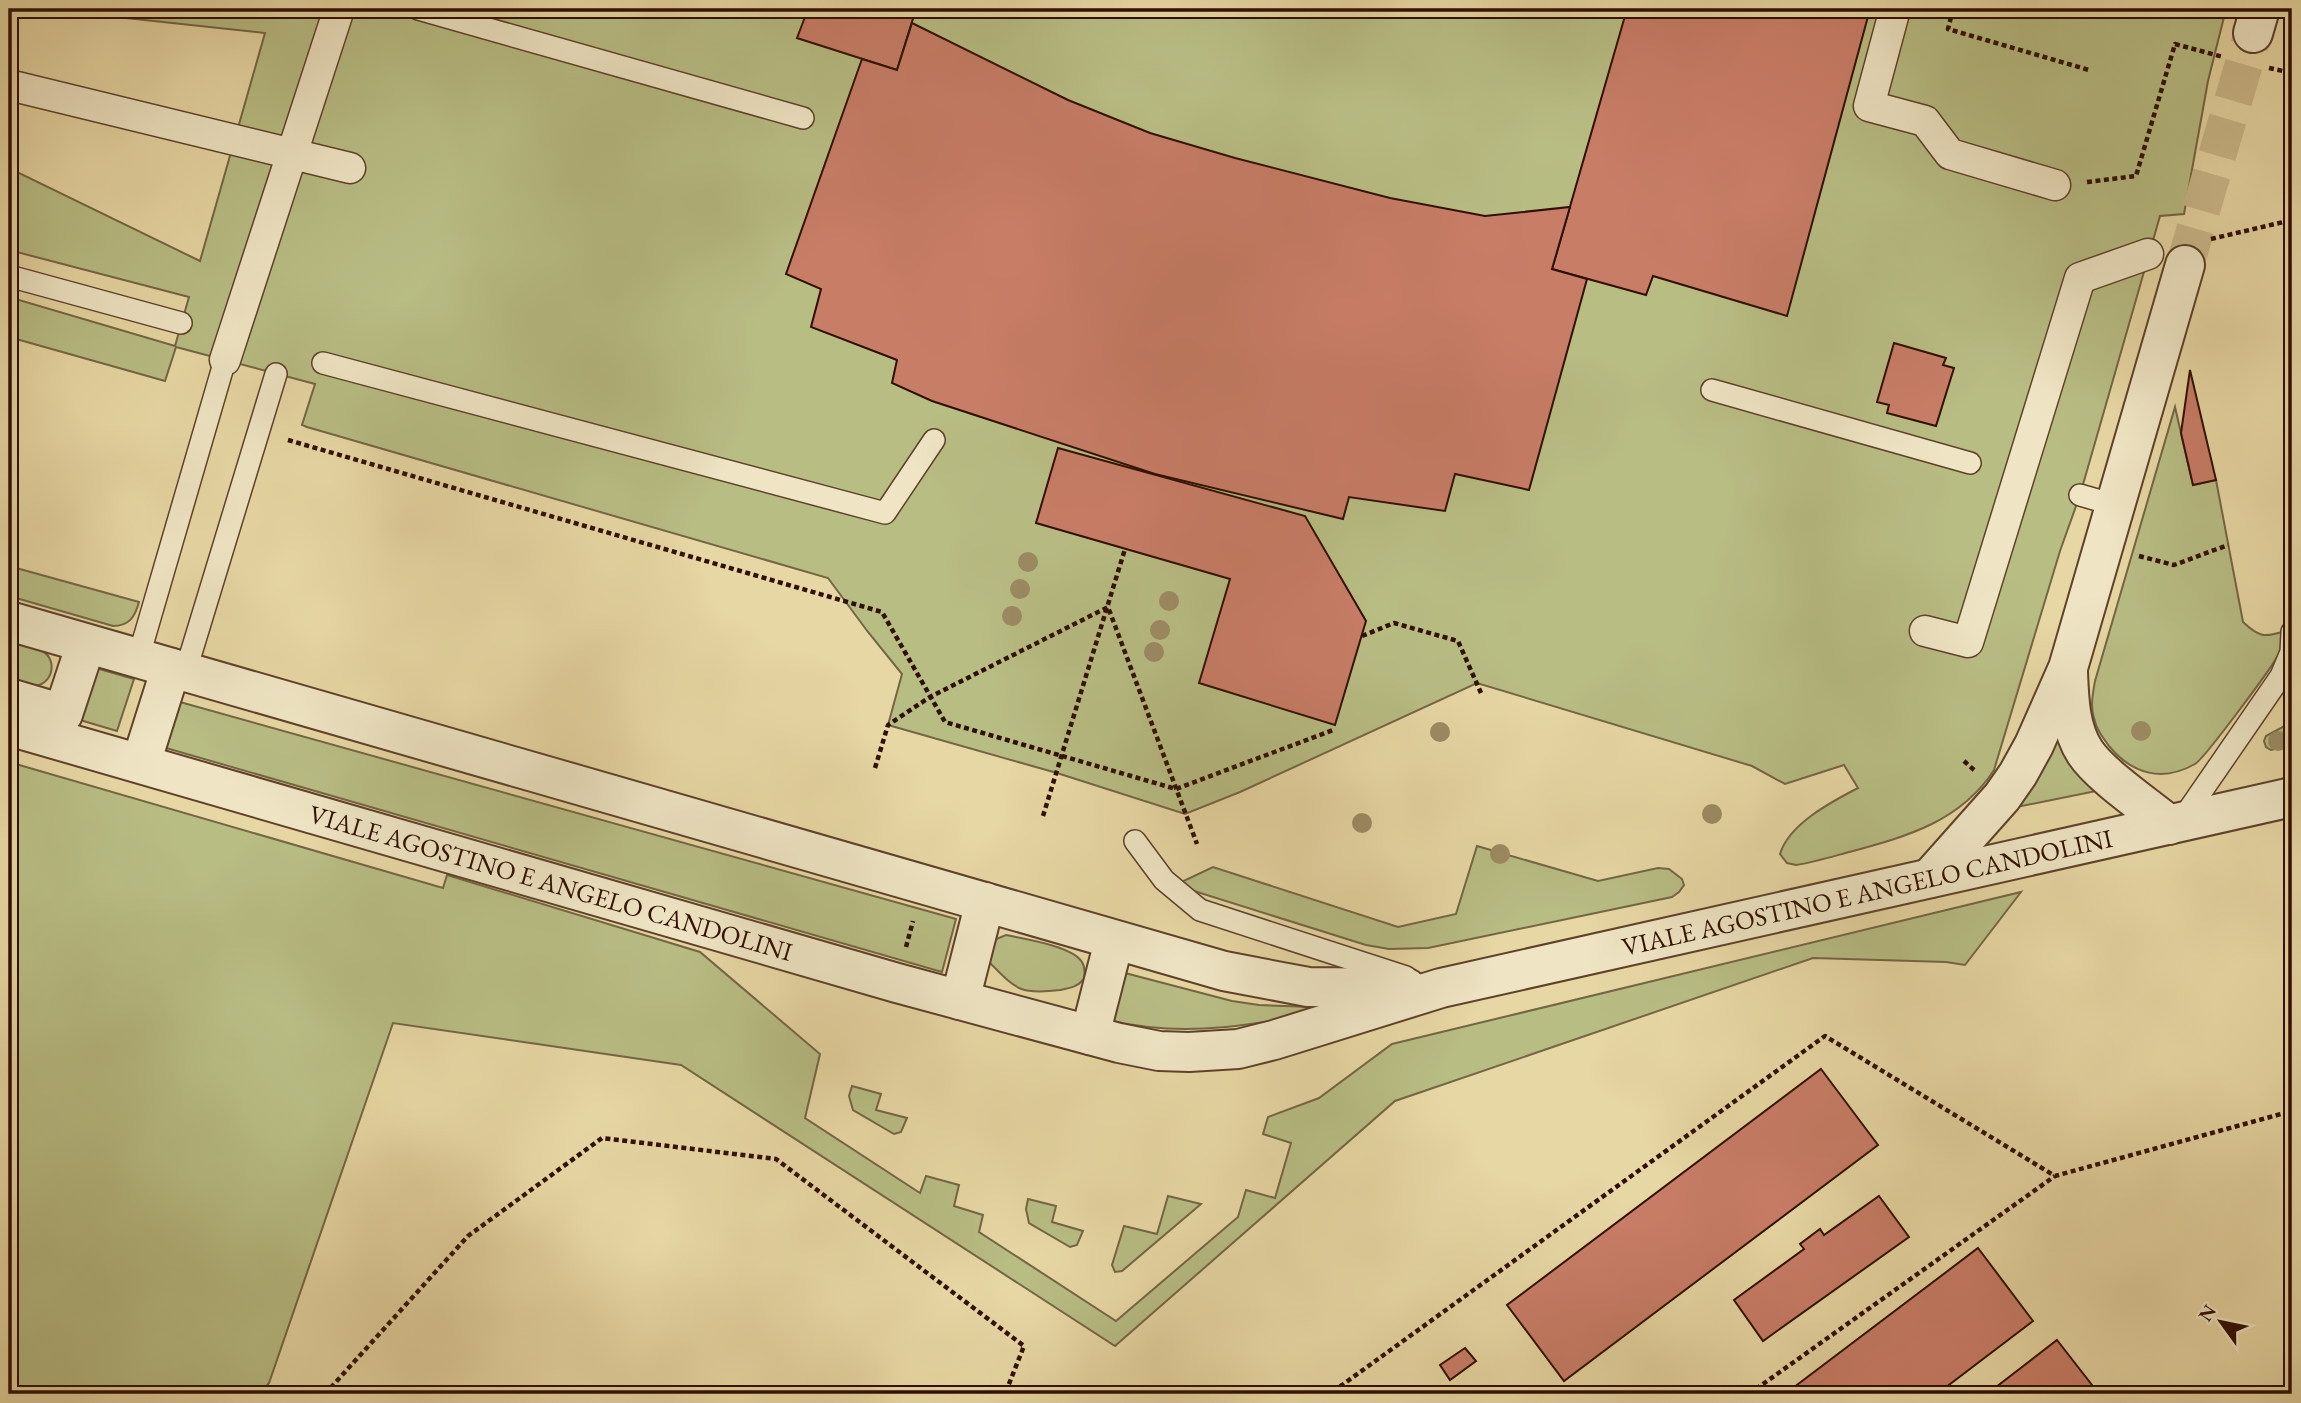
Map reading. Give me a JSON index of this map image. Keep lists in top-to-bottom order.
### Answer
{
  "streets": {
    "street": ["VIALE AGOSTINO E ANGELO CANDOLINI"]
  },
  "north": "top left"
}
